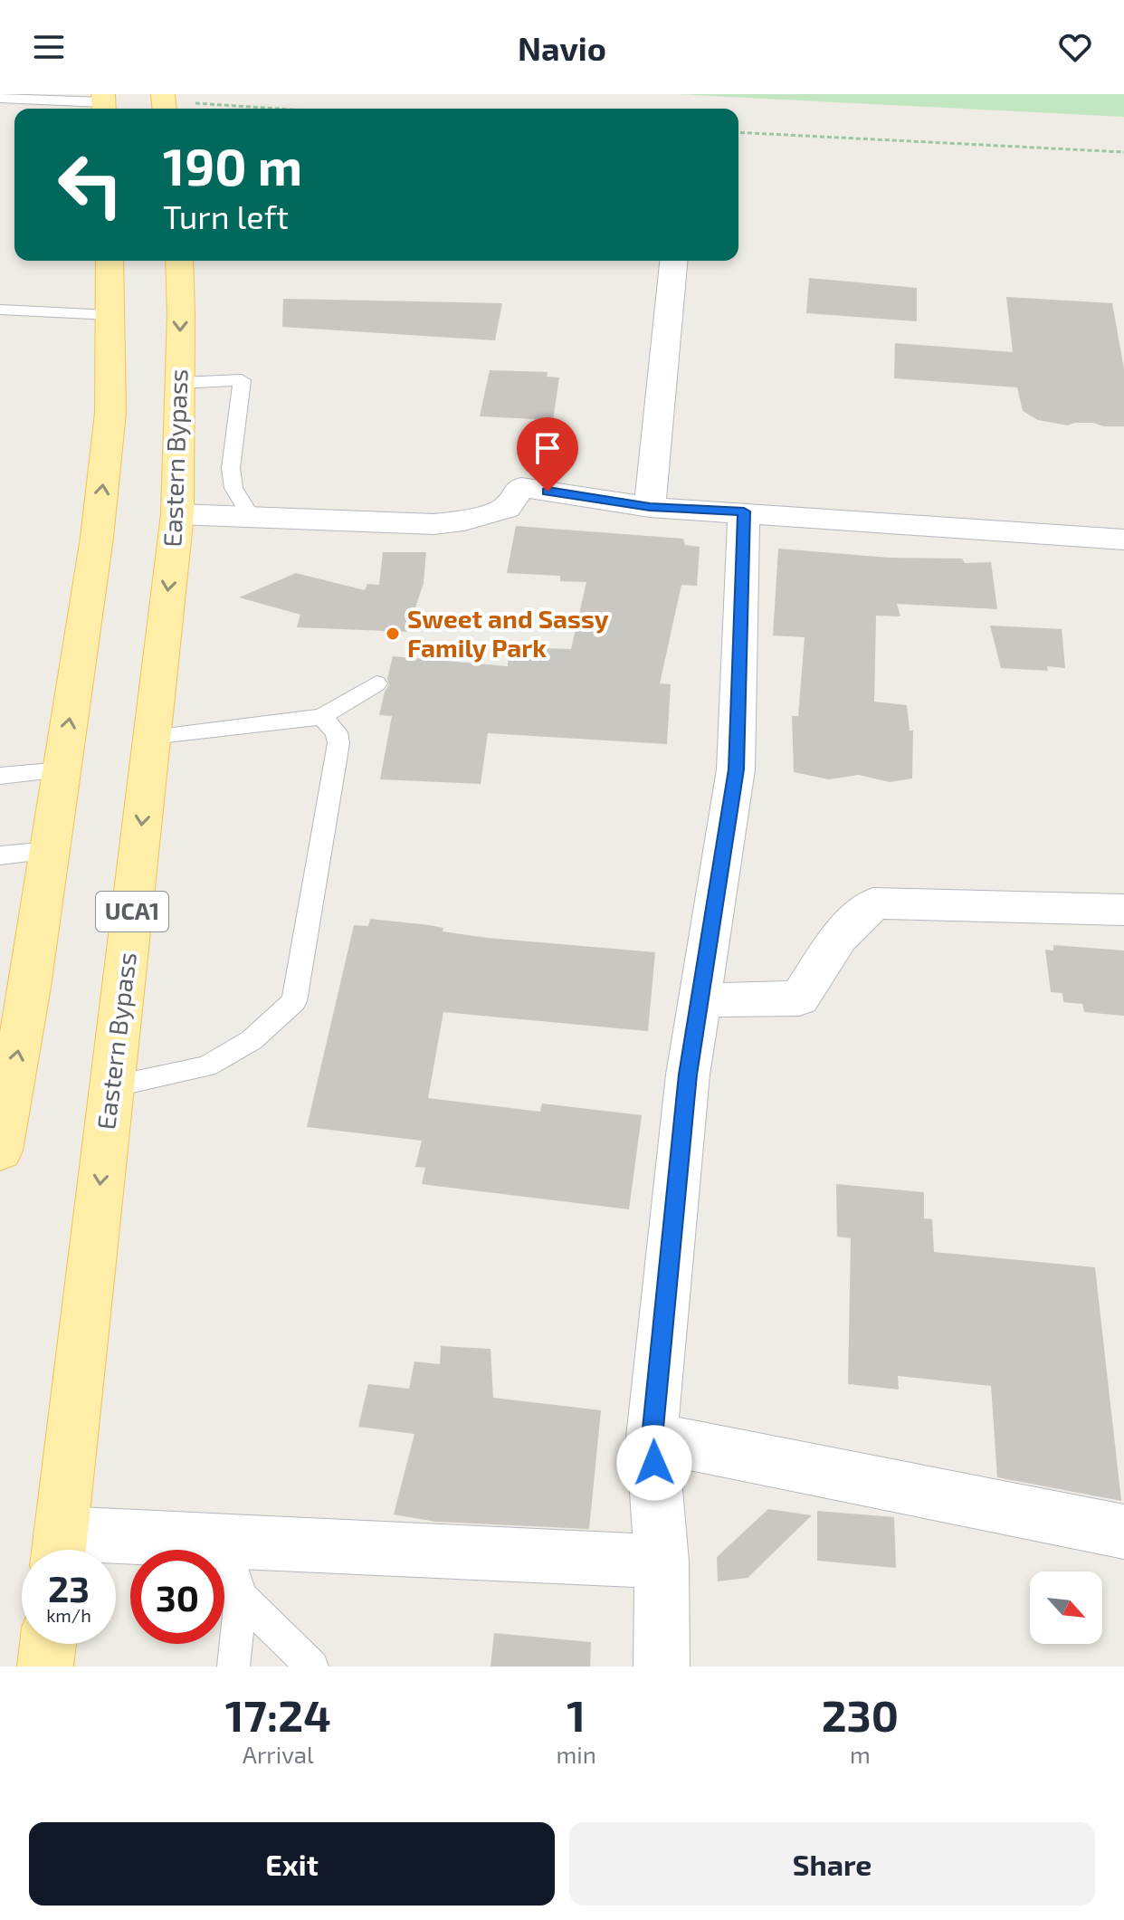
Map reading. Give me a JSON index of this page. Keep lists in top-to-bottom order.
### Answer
{
  "streets": {
    "main road": ["Eastern Bypass", "UCA1"]
  },
  "places": ["Sweet and Sassy Family Park"],
  "north": "bottom right",
  "page": {
    "header": "Navio",
    "turn": ["190 m", "Turn left"],
    "speed": "23 km/h",
    "limit": "30",
    "eta": [
      "17:24",
      "Arrival",
      "1",
      "min",
      "230",
      "m"
    ],
    "buttons": ["Exit", "Share"]
  }
}
